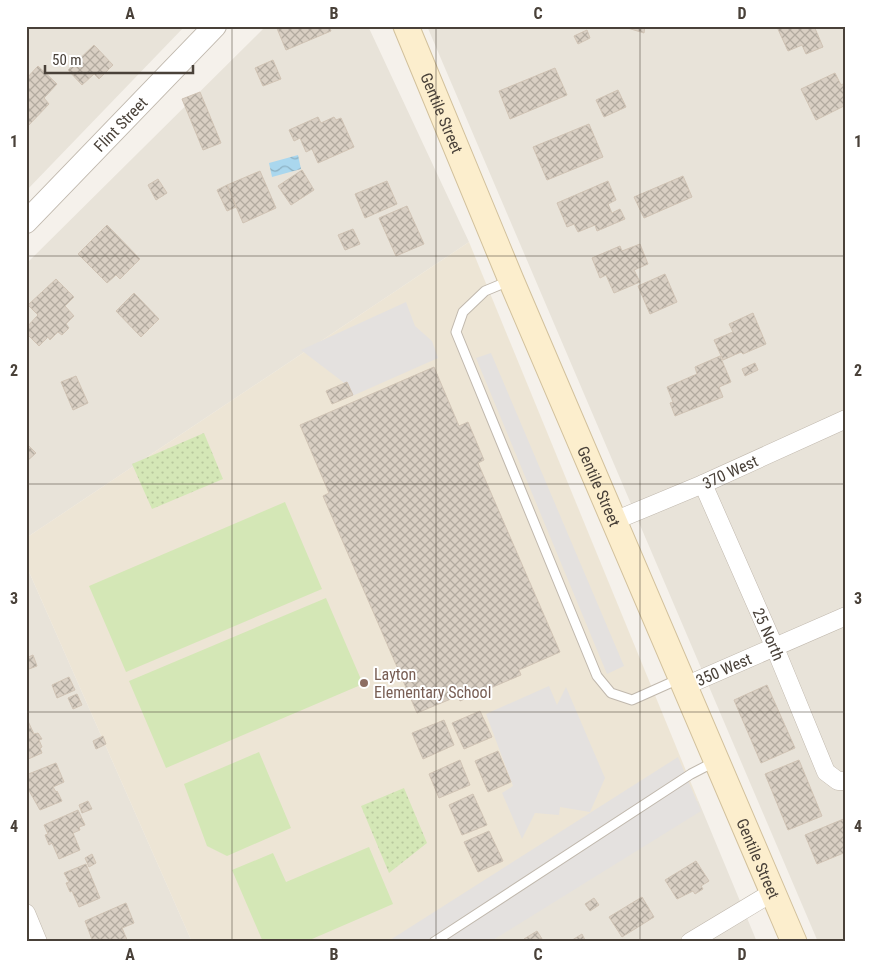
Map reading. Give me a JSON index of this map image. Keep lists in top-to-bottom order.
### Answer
{
  "streets": {
    "main road": ["Gentile Street"],
    "street": [
      "Flint Street",
      "370 West",
      "25 North",
      "350 West"
    ]
  },
  "crossings": [
    ["Gentile Street", "370 West"],
    ["Gentile Street", "350 West"],
    ["370 West", "25 North"],
    ["25 North", "350 West"]
  ],
  "places": ["Layton Elementary School"],
  "scale_bar": "50 m",
  "grid": {
    "columns": [
      "A",
      "B",
      "C",
      "D"
    ],
    "rows": [
      "1",
      "2",
      "3",
      "4"
    ]
  }
}
